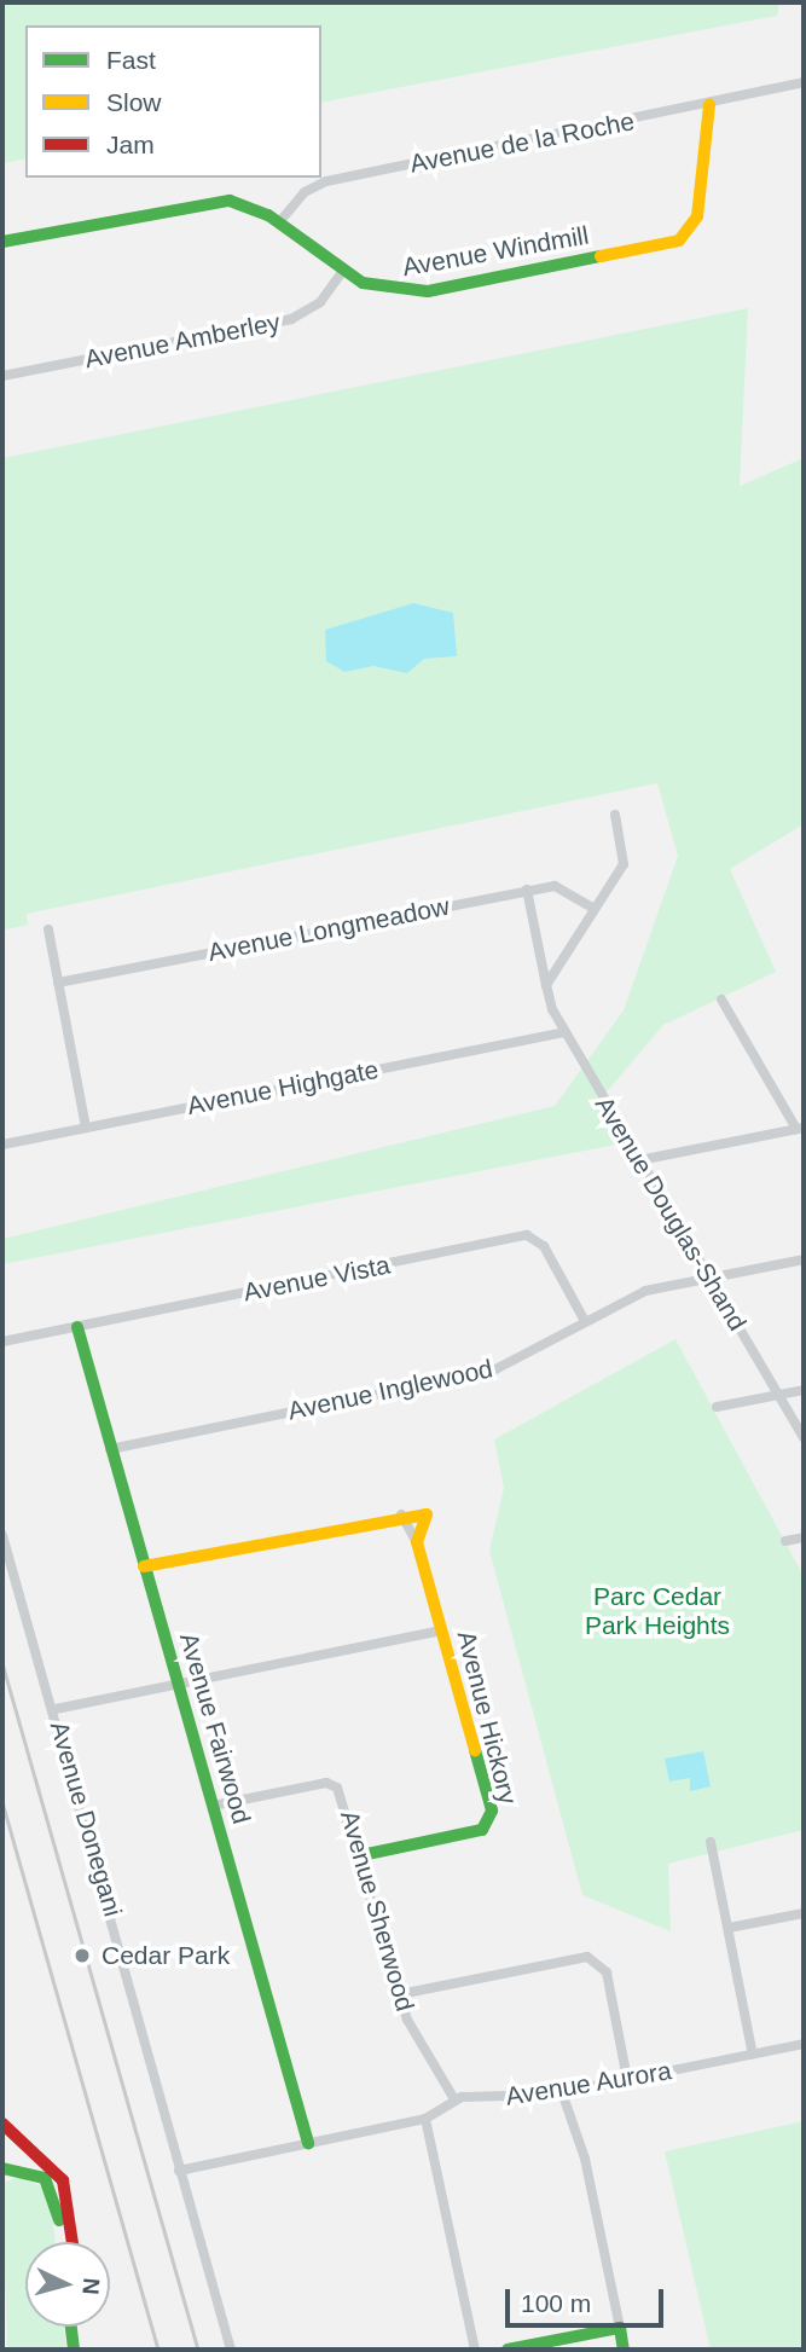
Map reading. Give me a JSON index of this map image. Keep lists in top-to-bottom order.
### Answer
{
  "streets": {
    "main road": ["Avenue Windmill", "Avenue Hickory", "Avenue Fairwood"],
    "street": [
      "Avenue de la Roche",
      "Avenue Amberley",
      "Avenue Longmeadow",
      "Avenue Highgate",
      "Avenue Douglas-Shand",
      "Avenue Vista",
      "Avenue Inglewood",
      "Avenue Donegani",
      "Avenue Sherwood",
      "Avenue Aurora"
    ]
  },
  "crossings": [
    ["Avenue de la Roche", "Avenue Windmill"],
    ["Avenue Windmill", "Avenue Amberley"],
    ["Avenue Longmeadow", "Avenue Douglas-Shand"],
    ["Avenue Highgate", "Avenue Douglas-Shand"],
    ["Avenue Douglas-Shand", "Avenue Inglewood"],
    ["Avenue Vista", "Avenue Inglewood"],
    ["Avenue Vista", "Avenue Fairwood"],
    ["Avenue Inglewood", "Avenue Fairwood"],
    ["Avenue Hickory", "Avenue Sherwood"],
    ["Avenue Fairwood", "Avenue Sherwood"],
    ["Avenue Fairwood", "Avenue Aurora"],
    ["Avenue Donegani", "Avenue Aurora"],
    ["Avenue Sherwood", "Avenue Aurora"]
  ],
  "parks": ["Parc Cedar Park Heights"],
  "places": ["Cedar Park"],
  "legend": ["Fast", "Slow", "Jam"],
  "scale_bar": "100 m",
  "north": "right"
}
